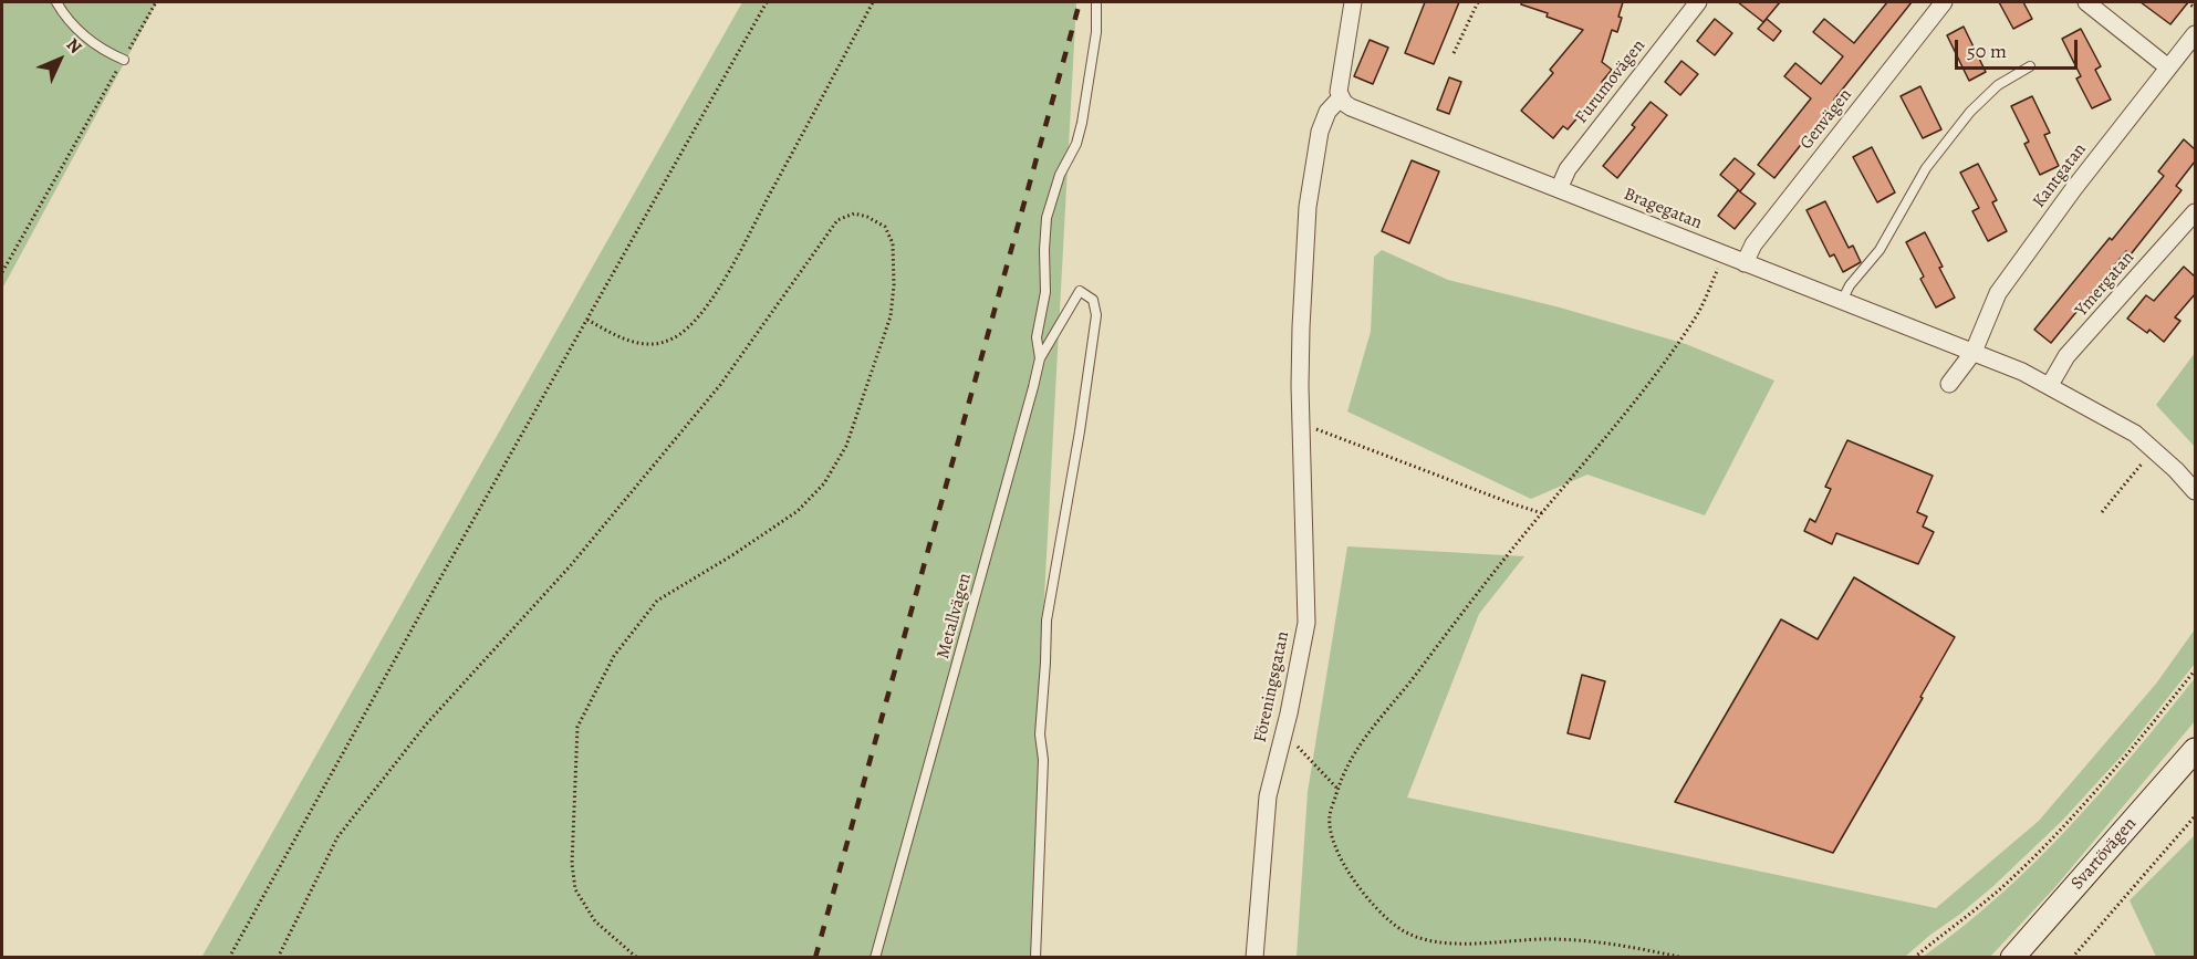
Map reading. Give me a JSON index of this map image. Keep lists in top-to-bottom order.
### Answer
{
  "streets": {
    "main road": ["Svartövägen"],
    "street": [
      "Furumovägen",
      "Genvägen",
      "Kantgatan",
      "Bragegatan",
      "Ymergatan",
      "Föreningsgatan"
    ],
    "lane": ["Metallvägen"]
  },
  "crossings": [
    ["Furumovägen", "Bragegatan"],
    ["Genvägen", "Bragegatan"],
    ["Kantgatan", "Bragegatan"],
    ["Bragegatan", "Ymergatan"],
    ["Bragegatan", "Föreningsgatan"]
  ],
  "scale_bar": "50 m",
  "north": "top right"
}
